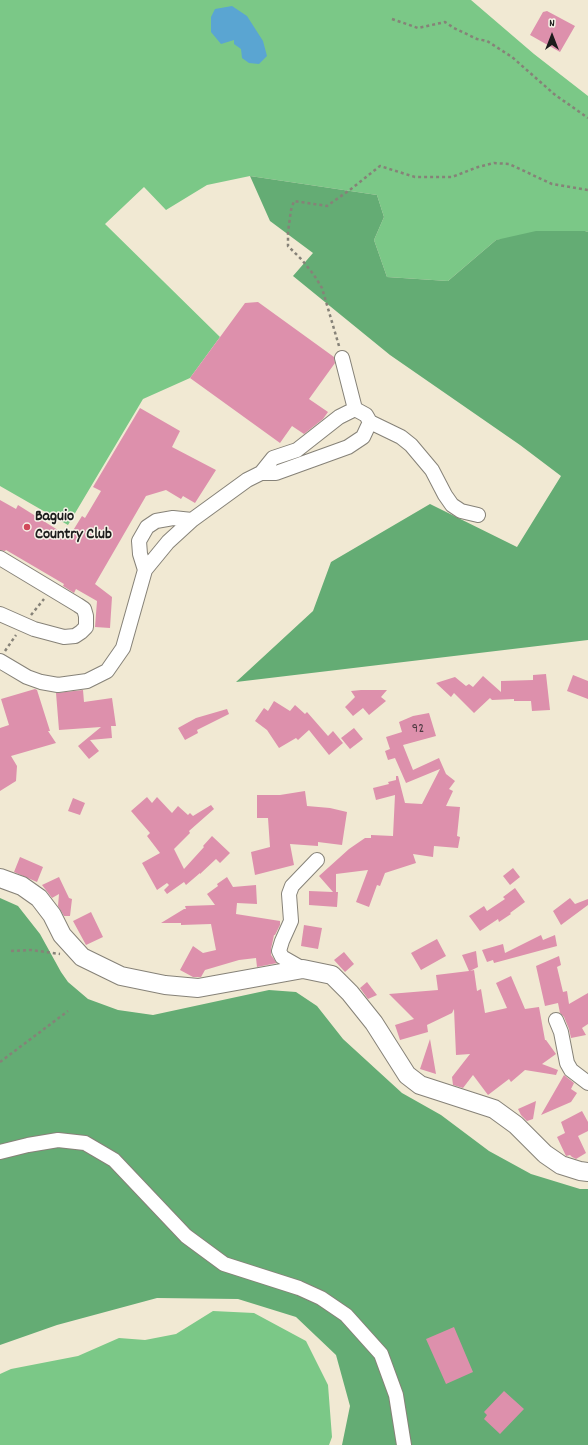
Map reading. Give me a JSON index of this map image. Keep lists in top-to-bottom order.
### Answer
{
  "places": ["Baguio Country Club"],
  "house_numbers": ["92"],
  "north": "top"
}
